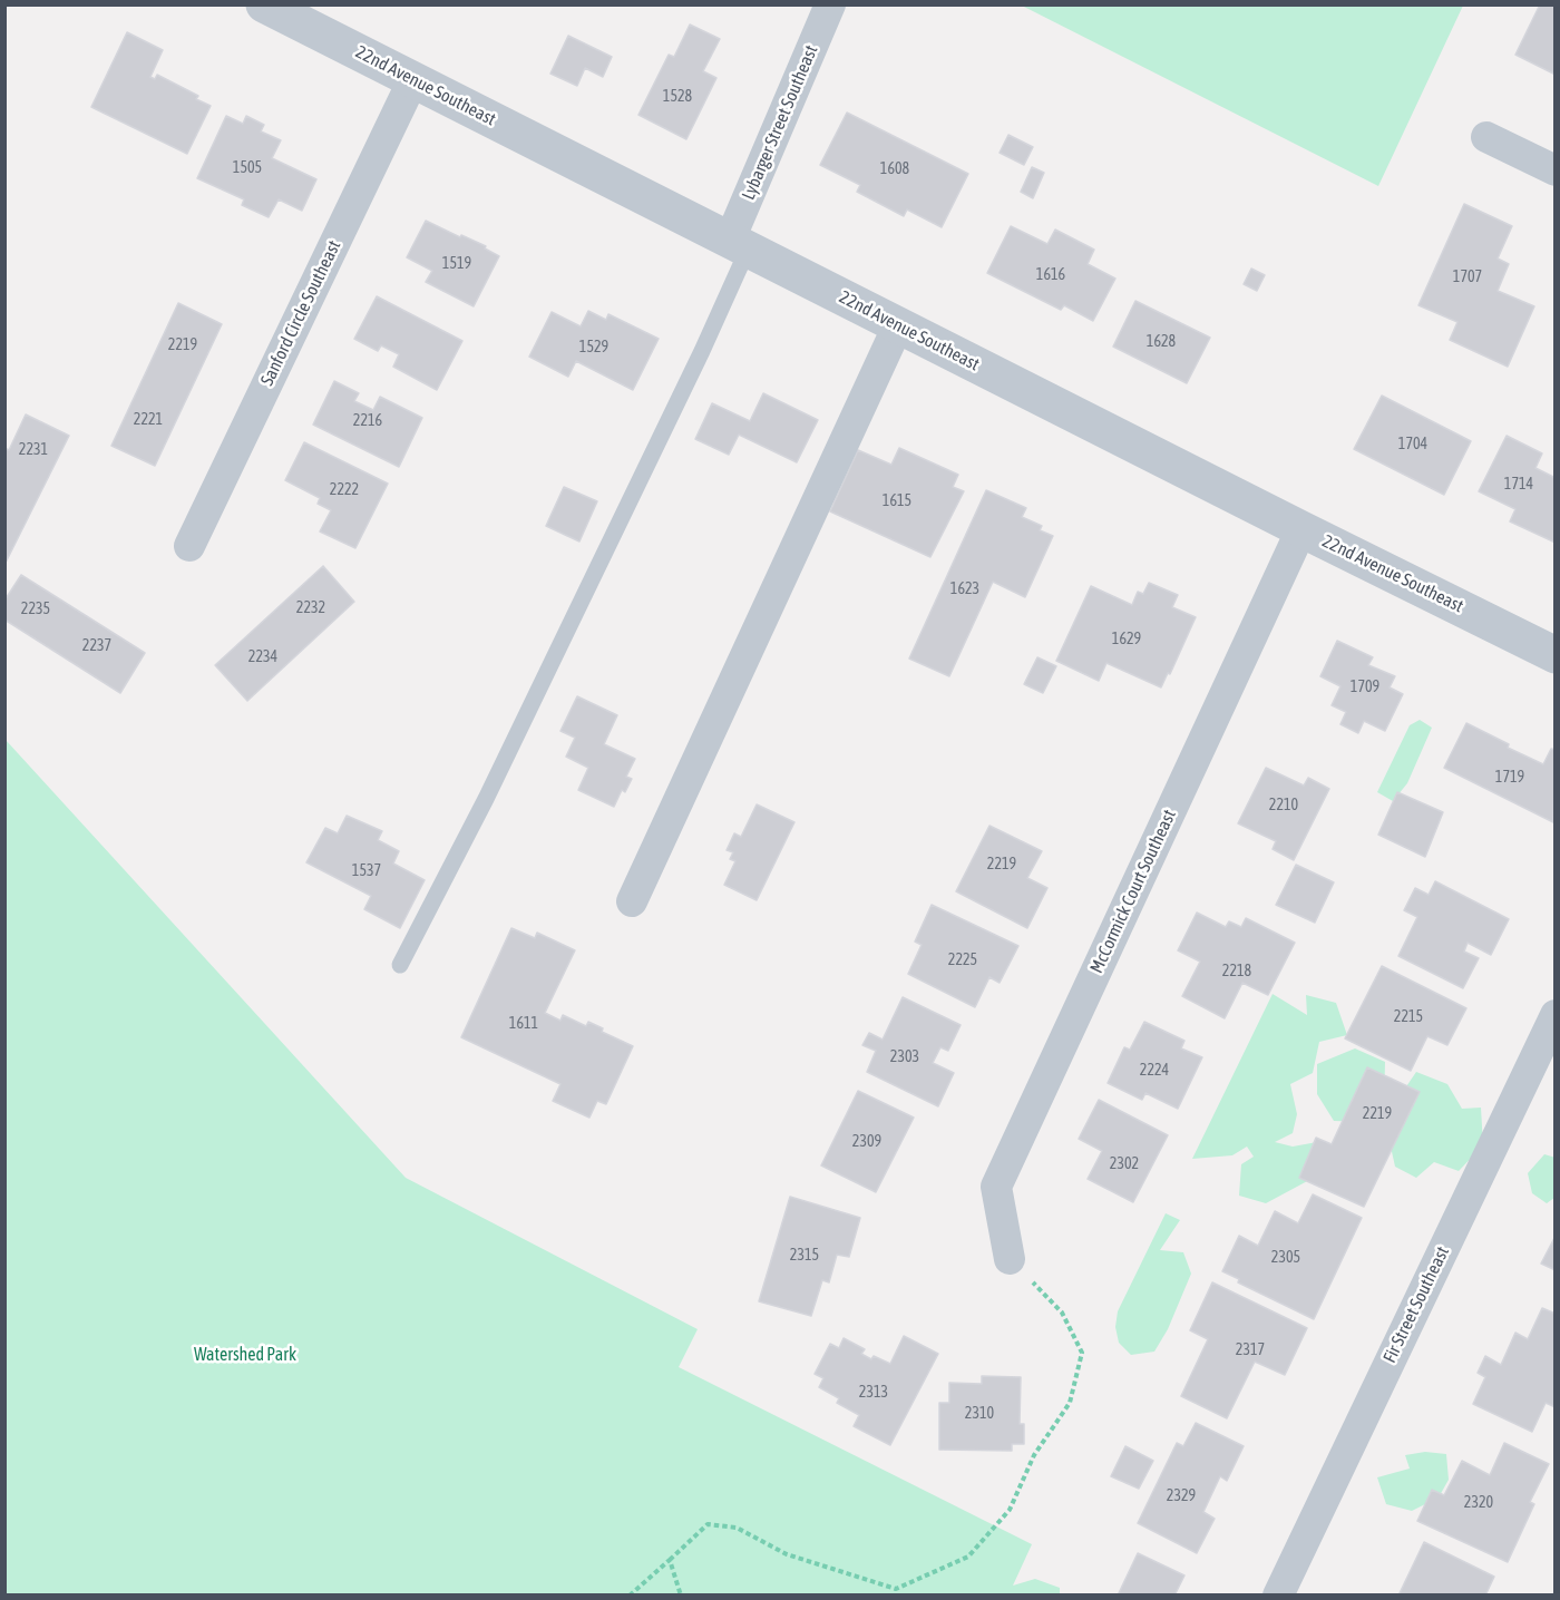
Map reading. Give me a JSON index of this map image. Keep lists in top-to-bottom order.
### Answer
{
  "streets": {
    "street": [
      "22nd Avenue Southeast",
      "Lybarger Street Southeast",
      "Sanford Circle Southeast",
      "McCormick Court Southeast",
      "Fir Street Southeast"
    ]
  },
  "crossings": [
    ["22nd Avenue Southeast", "Lybarger Street Southeast"],
    ["22nd Avenue Southeast", "Sanford Circle Southeast"],
    ["22nd Avenue Southeast", "McCormick Court Southeast"]
  ],
  "parks": ["Watershed Park"],
  "house_numbers": [
    "1528",
    "1505",
    "1608",
    "1519",
    "1616",
    "1707",
    "1628",
    "2219",
    "1529",
    "2221",
    "2216",
    "1704",
    "2231",
    "1714",
    "2222",
    "1615",
    "1623",
    "2232",
    "2235",
    "1629",
    "2237",
    "2234",
    "1709",
    "1719",
    "2210",
    "2219",
    "1537",
    "2225",
    "2218",
    "2215",
    "1611",
    "2303",
    "2224",
    "2219",
    "2309",
    "2302",
    "2315",
    "2305",
    "2317",
    "2313",
    "2310",
    "2329",
    "2320"
  ]
}
